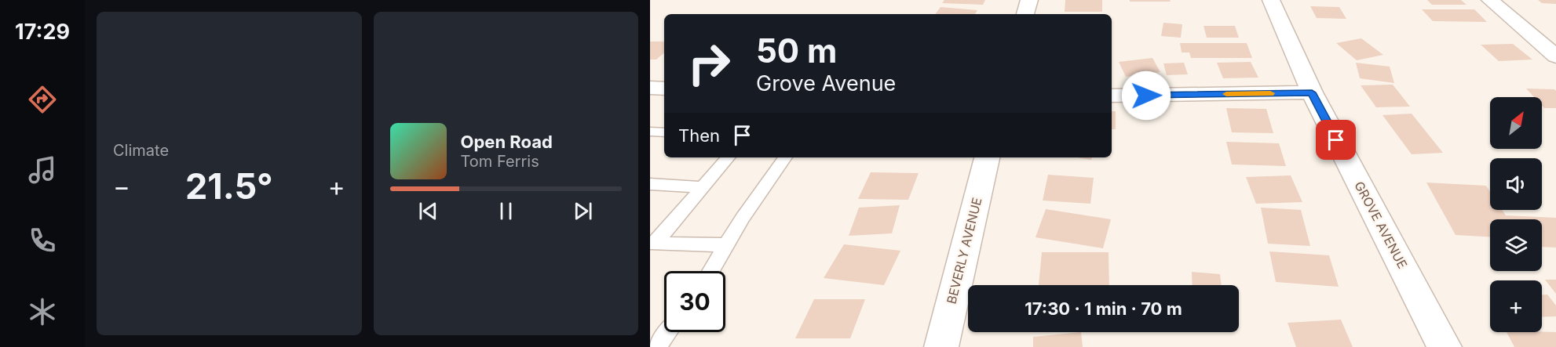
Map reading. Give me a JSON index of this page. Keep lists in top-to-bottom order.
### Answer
{
  "streets": {
    "street": ["GROVE AVENUE", "BEVERLY AVENUE"]
  },
  "north": "top right",
  "page": {
    "tabs": "17:29",
    "tile": "Climate",
    "turn": ["50 m", "Grove Avenue"],
    "map_buttons": "+",
    "then": "Then",
    "song": ["Open Road", "Tom Ferris"],
    "heat": ["−", "21.5°", "+"],
    "limit": "30",
    "trip": "17:30 · 1 min · 70 m"
  }
}
